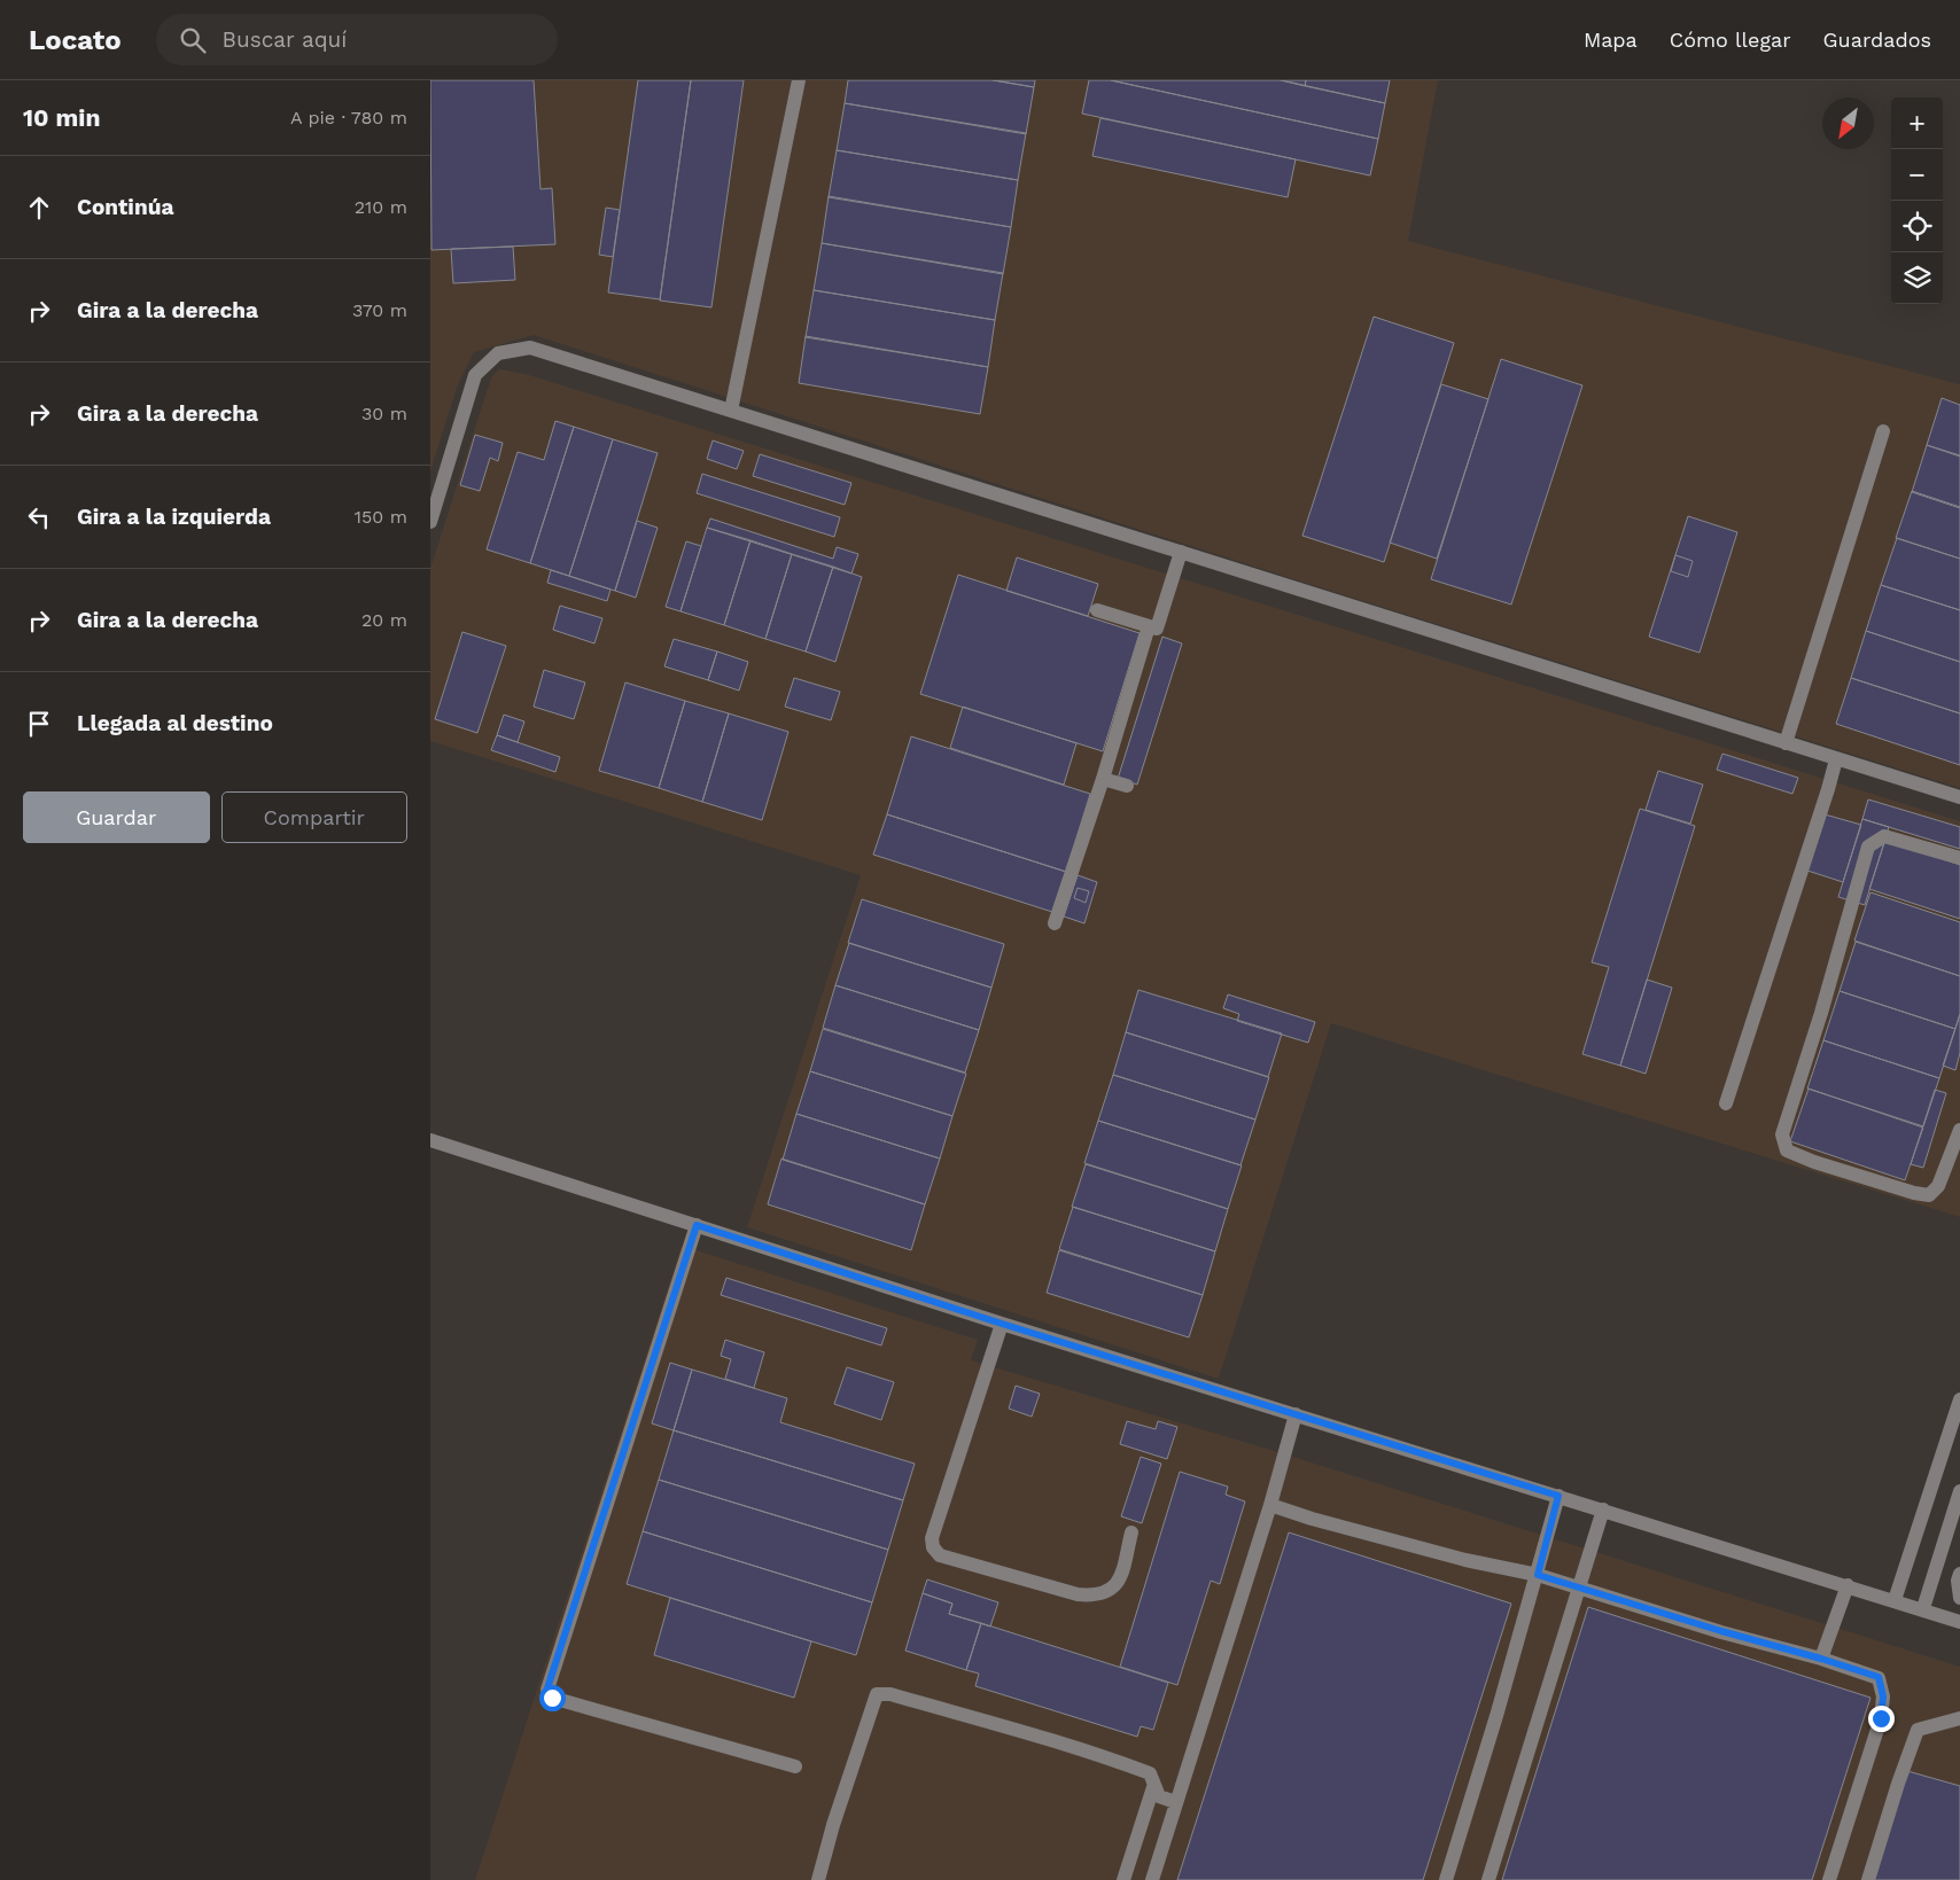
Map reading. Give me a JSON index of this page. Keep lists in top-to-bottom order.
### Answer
{
  "north": "bottom left",
  "page": {
    "header": "Locato",
    "search": "Buscar aquí",
    "nav": ["Mapa", "Cómo llegar", "Guardados"],
    "heading": ["10 min", "A pie · 780 m"],
    "map_buttons": ["+", "−"],
    "list": [
      ["Continúa", "210 m"],
      ["Gira a la derecha", "370 m"],
      ["Gira a la derecha", "30 m"],
      ["Gira a la izquierda", "150 m"],
      ["Gira a la derecha", "20 m"],
      "Llegada al destino"
    ],
    "buttons": ["Guardar", "Compartir"]
  }
}
